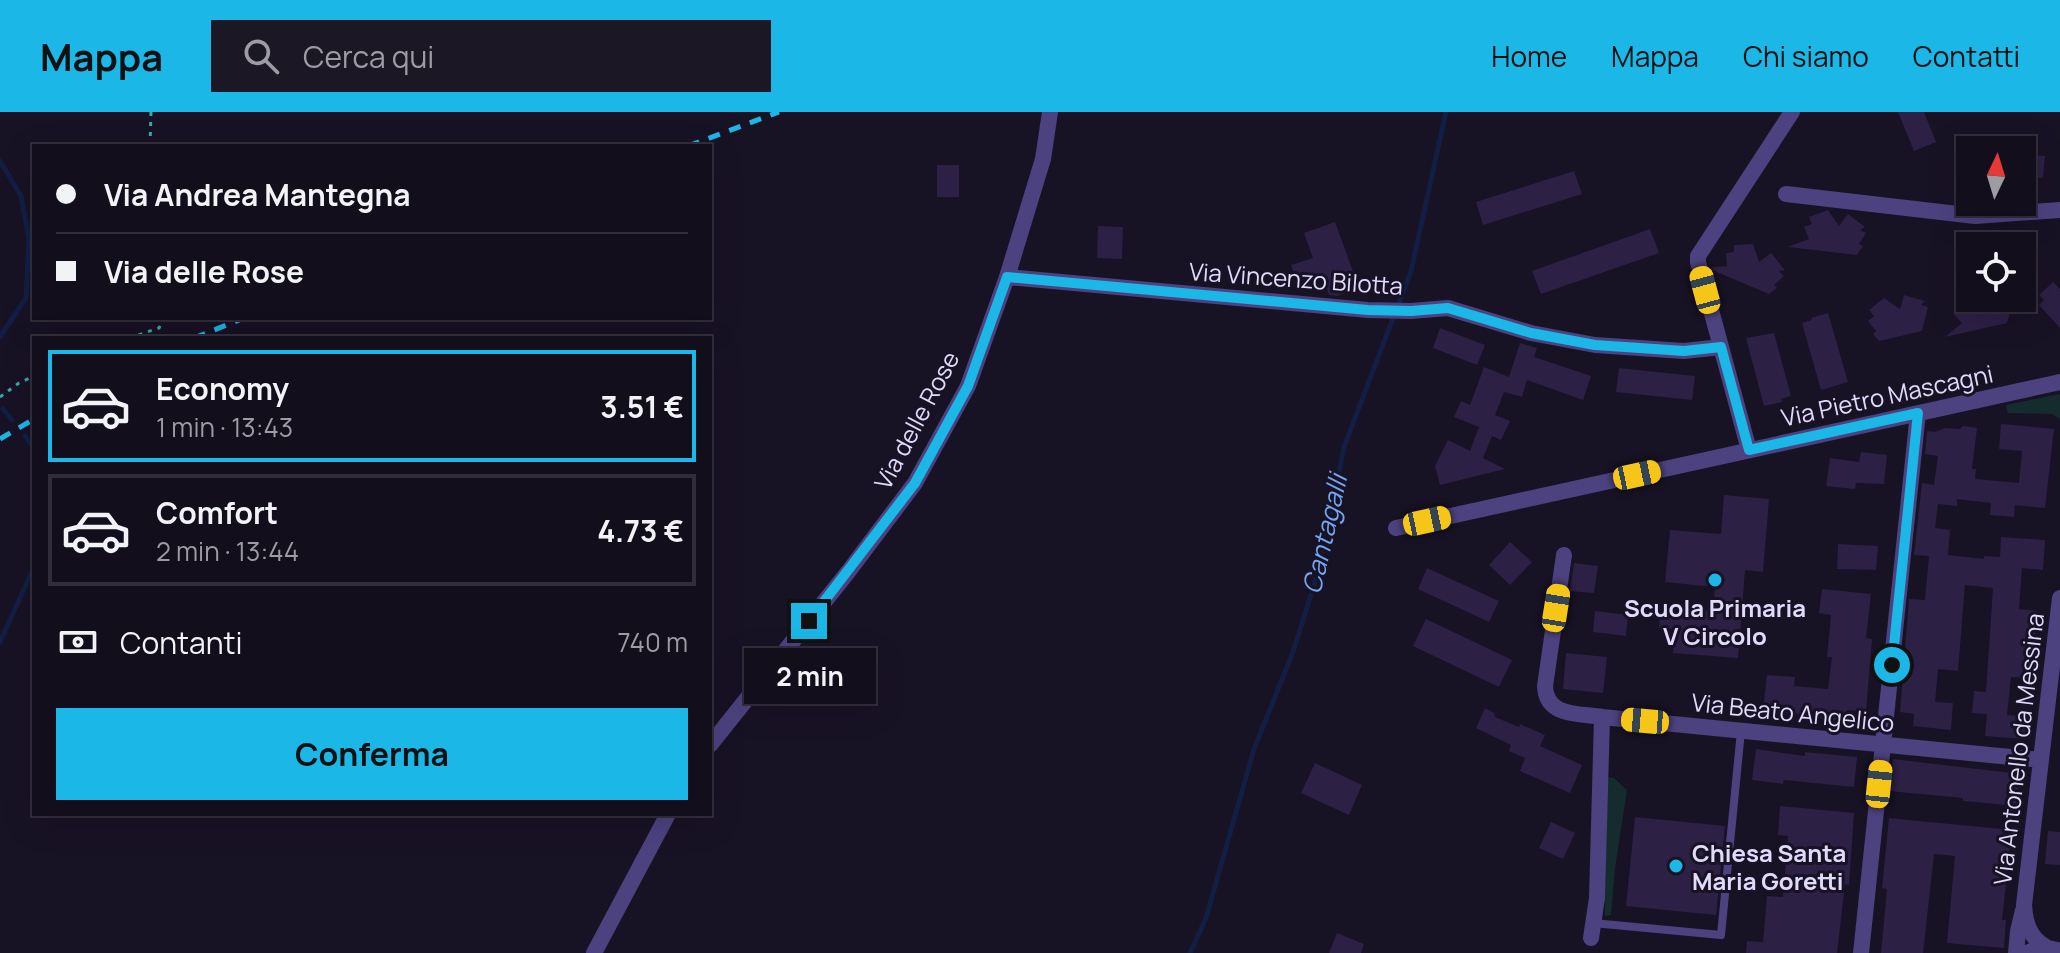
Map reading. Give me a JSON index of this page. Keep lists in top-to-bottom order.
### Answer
{
  "streets": {
    "street": [
      "Via Vincenzo Bilotta",
      "Via Pietro Mascagni",
      "Via delle Rose",
      "Via Beato Angelico",
      "Via Antonello da Messina"
    ]
  },
  "crossings": [
    ["Via Vincenzo Bilotta", "Via delle Rose"],
    ["Via Beato Angelico", "Via Antonello da Messina"]
  ],
  "water": ["Cantagalli"],
  "places": ["Scuola Primaria V Circolo", "Chiesa Santa Maria Goretti"],
  "north": "top",
  "page": {
    "header": "Mappa",
    "search": "Cerca qui",
    "nav": [
      "Home",
      "Mappa",
      "Chi siamo",
      "Contatti"
    ],
    "banner": ["Via Andrea Mantegna", "Via delle Rose"],
    "list": [
      {
        "name": "Economy",
        "note": "1 min · 13:43",
        "value": "3.51 €"
      },
      {
        "name": "Comfort",
        "note": "2 min · 13:44",
        "value": "4.73 €"
      }
    ],
    "pay": ["Contanti", "740 m"],
    "bubble": "2 min",
    "buttons": "Conferma"
  }
}
